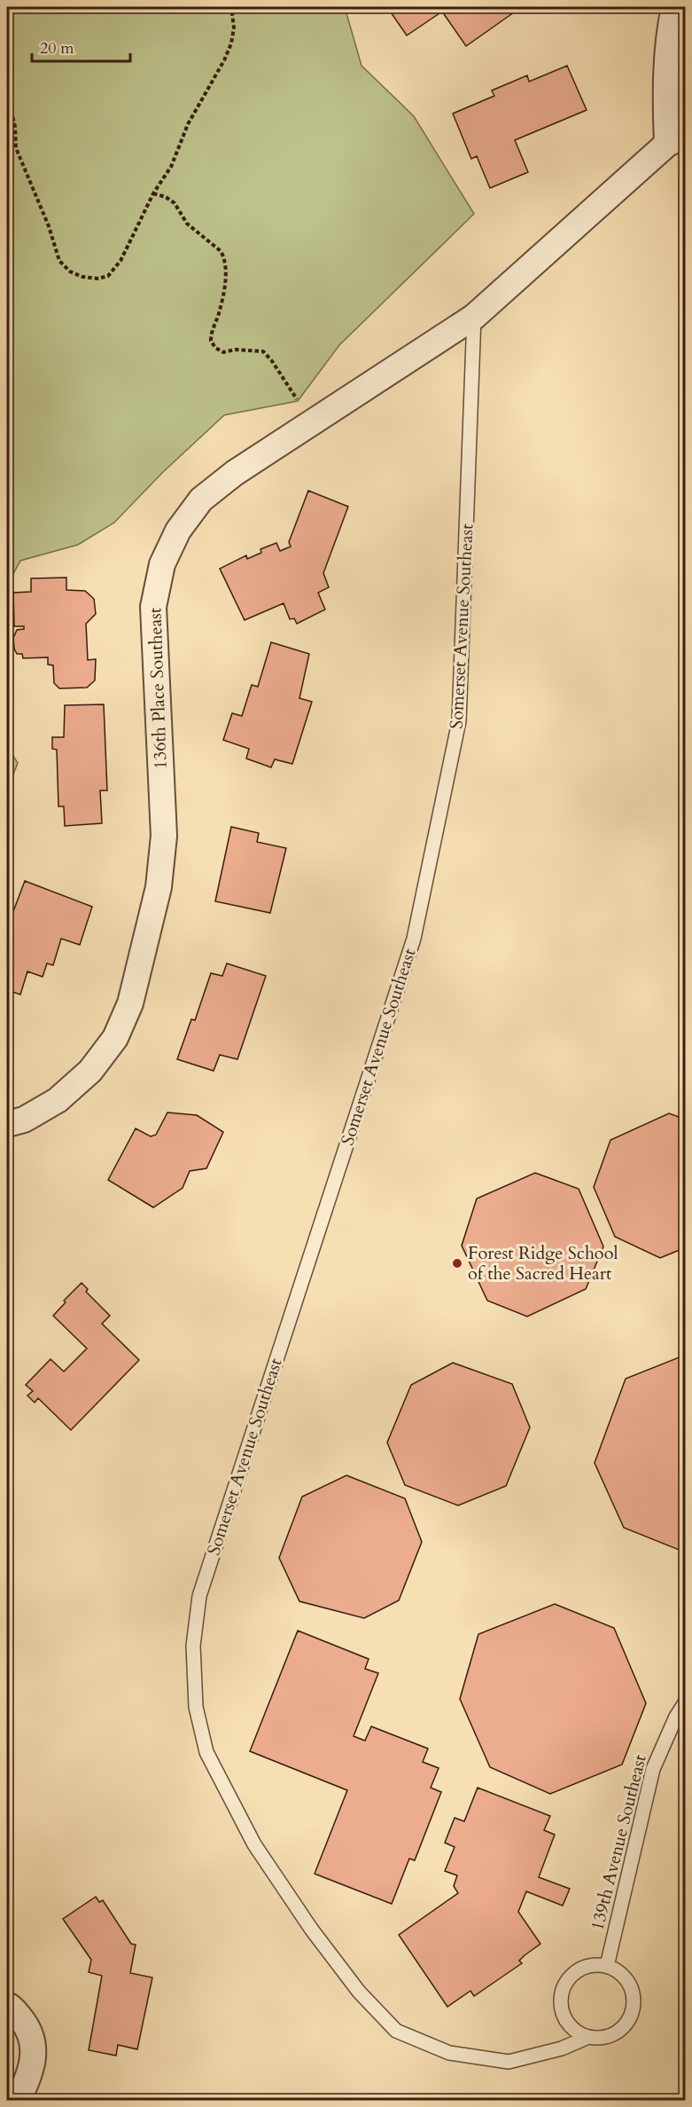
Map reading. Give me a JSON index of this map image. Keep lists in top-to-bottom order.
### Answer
{
  "streets": {
    "street": ["136th Place Southeast"],
    "lane": ["Somerset Avenue Southeast", "139th Avenue Southeast"]
  },
  "crossings": [
    ["Somerset Avenue Southeast", "136th Place Southeast"],
    ["Somerset Avenue Southeast", "139th Avenue Southeast"]
  ],
  "places": ["Forest Ridge School of the Sacred Heart"],
  "scale_bar": "20 m"
}
